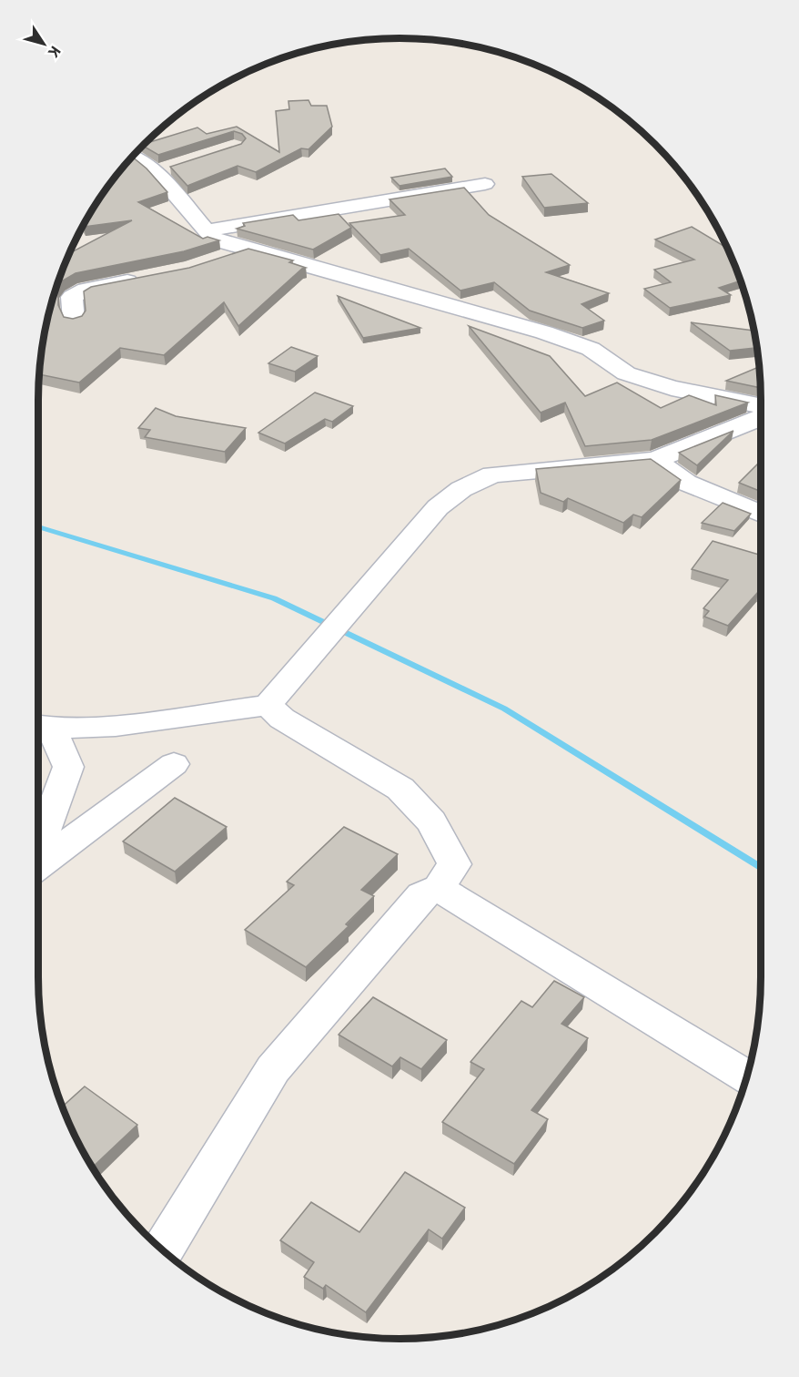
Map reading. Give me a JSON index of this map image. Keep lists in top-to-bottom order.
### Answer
{
  "north": "bottom right"
}
